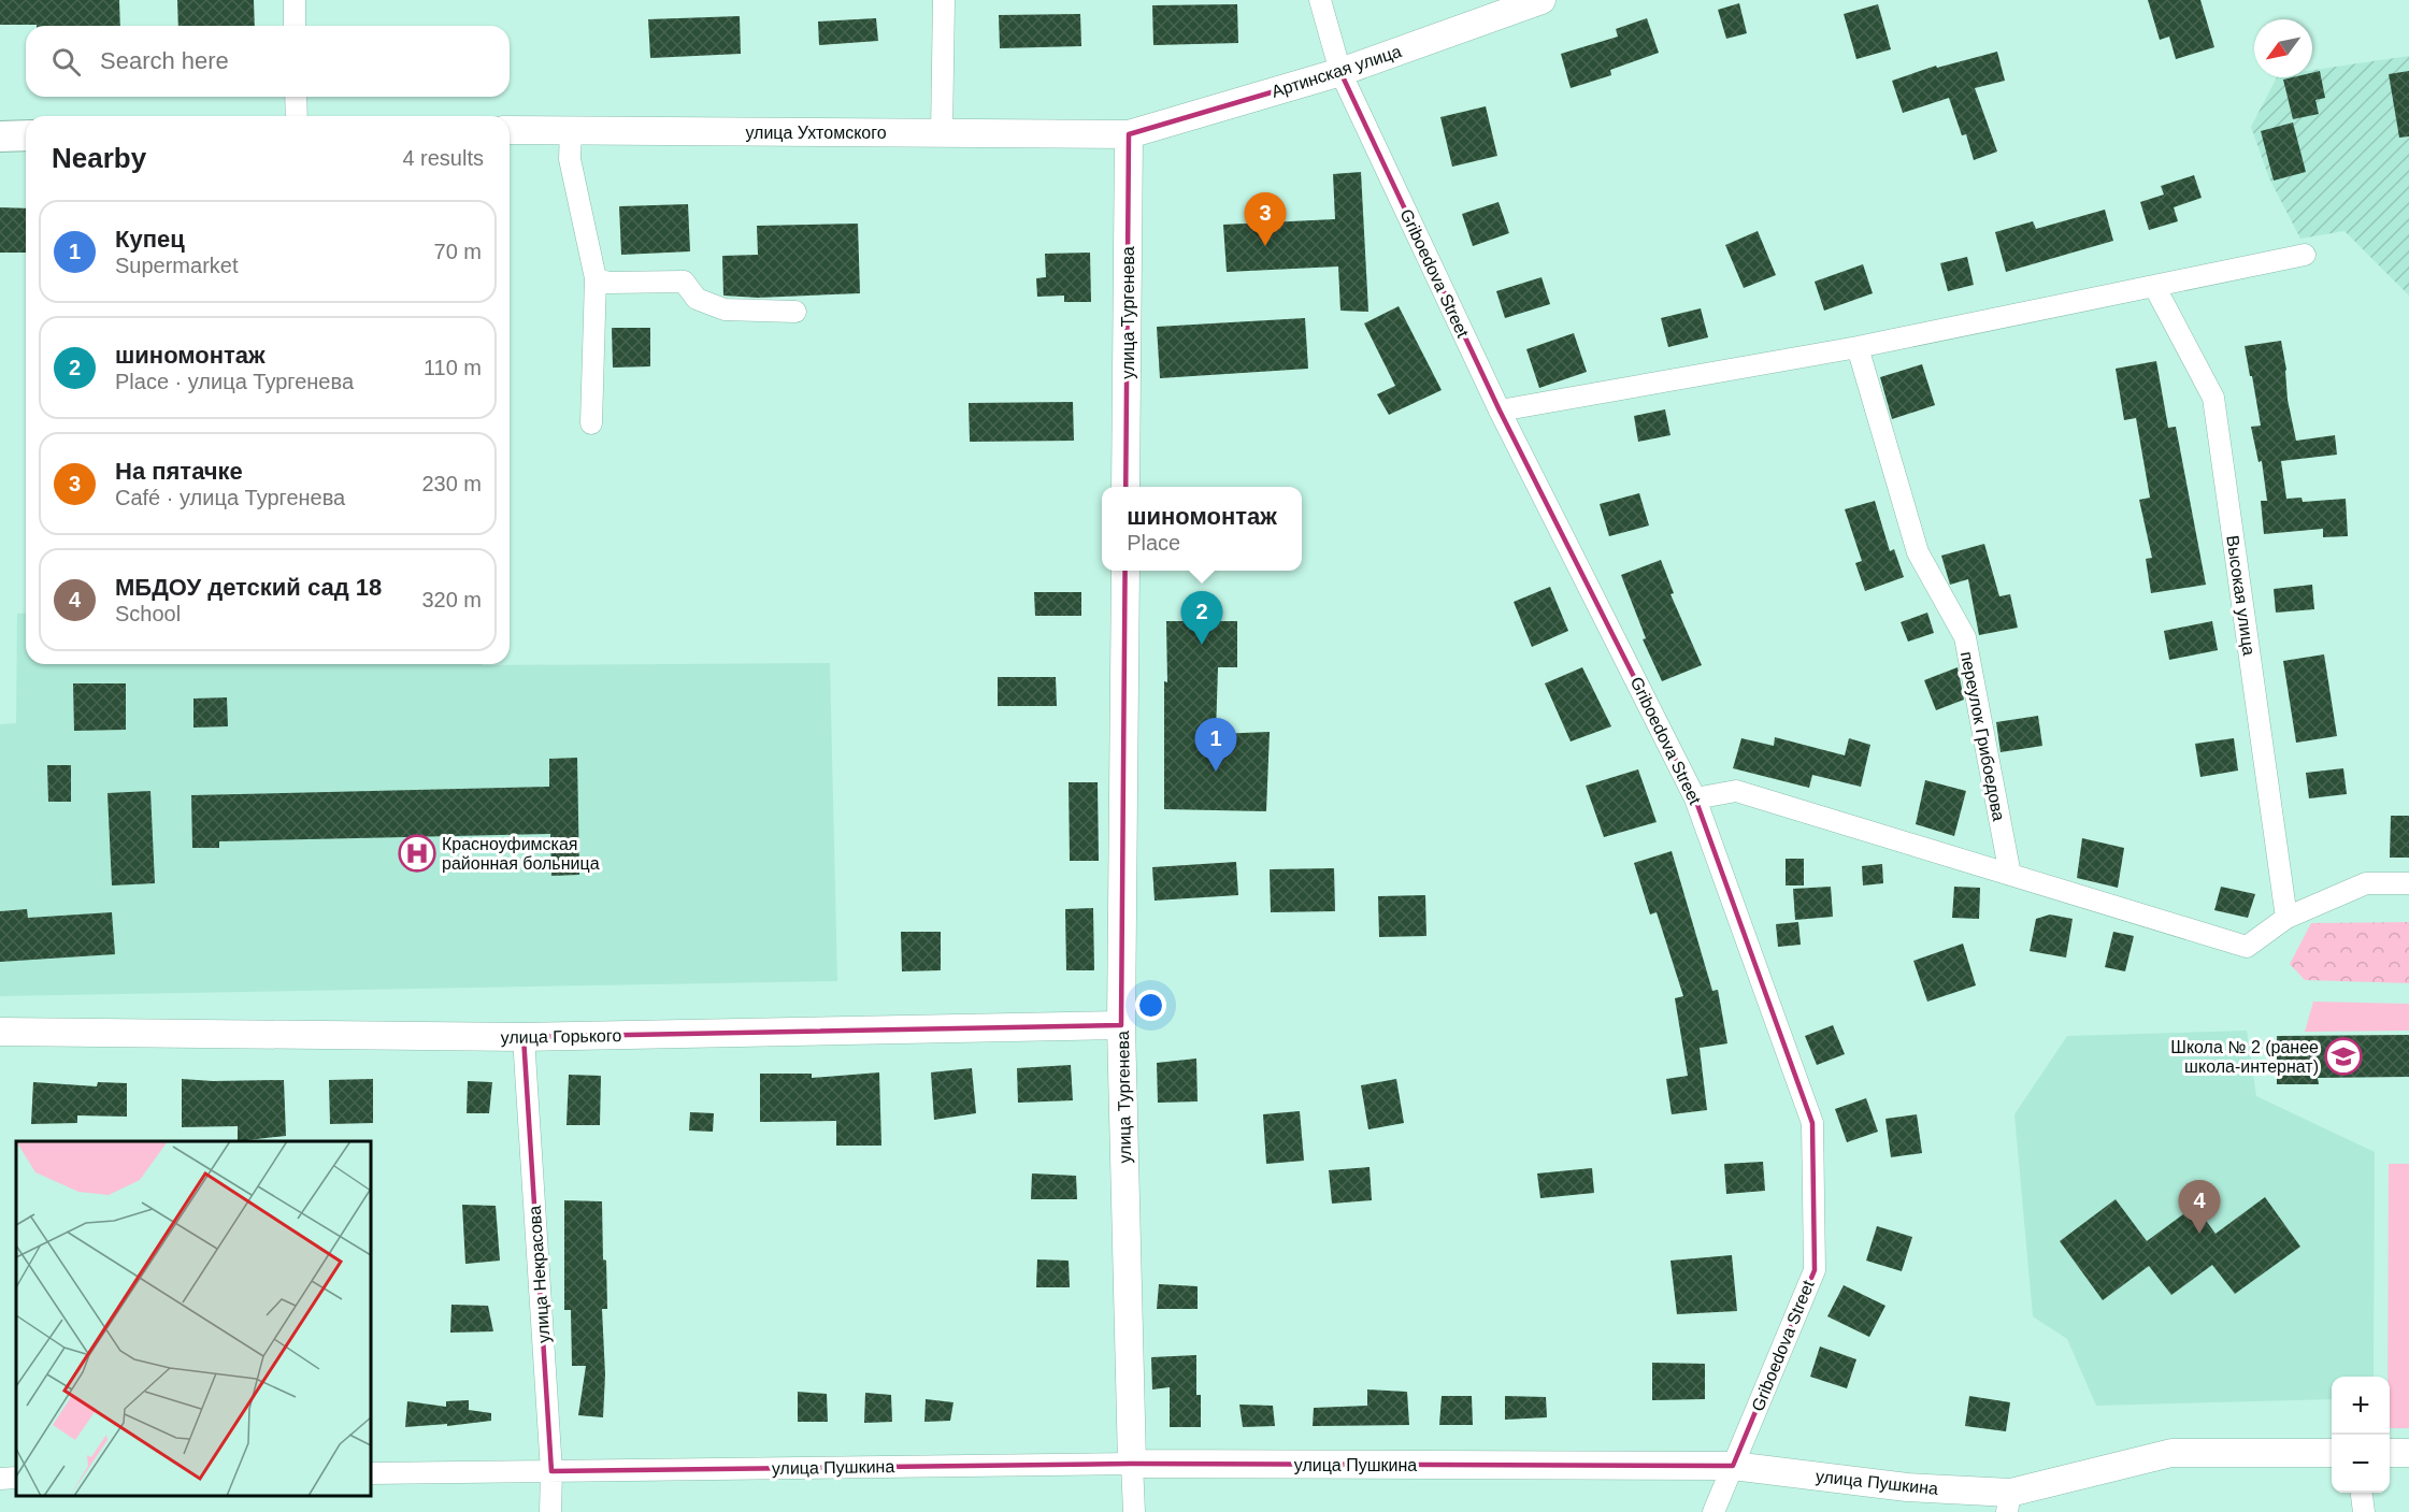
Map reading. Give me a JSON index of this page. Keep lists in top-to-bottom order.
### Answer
{
  "streets": {
    "street": [
      "Артинская улица",
      "улица Ухтомского",
      "Griboedova Street",
      "улица Тургенева",
      "Высокая улица",
      "переулок Грибоедова",
      "улица Горького",
      "улица Некрасова",
      "улица Пушкина"
    ]
  },
  "crossings": [
    ["Артинская улица", "улица Ухтомского"],
    ["Артинская улица", "Griboedova Street"],
    ["Артинская улица", "улица Тургенева"],
    ["улица Ухтомского", "улица Тургенева"],
    ["Griboedova Street", "улица Пушкина"],
    ["улица Тургенева", "улица Горького"],
    ["улица Тургенева", "улица Пушкина"],
    ["улица Горького", "улица Некрасова"],
    ["улица Некрасова", "улица Пушкина"]
  ],
  "places": {
    "hospital": ["Красноуфимская районная больница"],
    "school or university": ["Школа № 2 (ранее школа-интернат)"]
  },
  "north": "bottom left",
  "page": {
    "search": "Search here",
    "heading": ["Nearby", "4 results"],
    "pins": [
      "3",
      "2",
      "1",
      "4"
    ],
    "list": [
      {
        "mark": "1",
        "name": "Купец",
        "note": "Supermarket",
        "value": "70 m"
      },
      {
        "mark": "2",
        "name": "шиномонтаж",
        "note": "Place · улица Тургенева",
        "value": "110 m"
      },
      {
        "mark": "3",
        "name": "На пятачке",
        "note": "Café · улица Тургенева",
        "value": "230 m"
      },
      {
        "mark": "4",
        "name": "МБДОУ детский сад 18",
        "note": "School",
        "value": "320 m"
      }
    ],
    "popup": ["шиномонтаж", "Place"],
    "map_buttons": ["+", "−"]
  }
}
